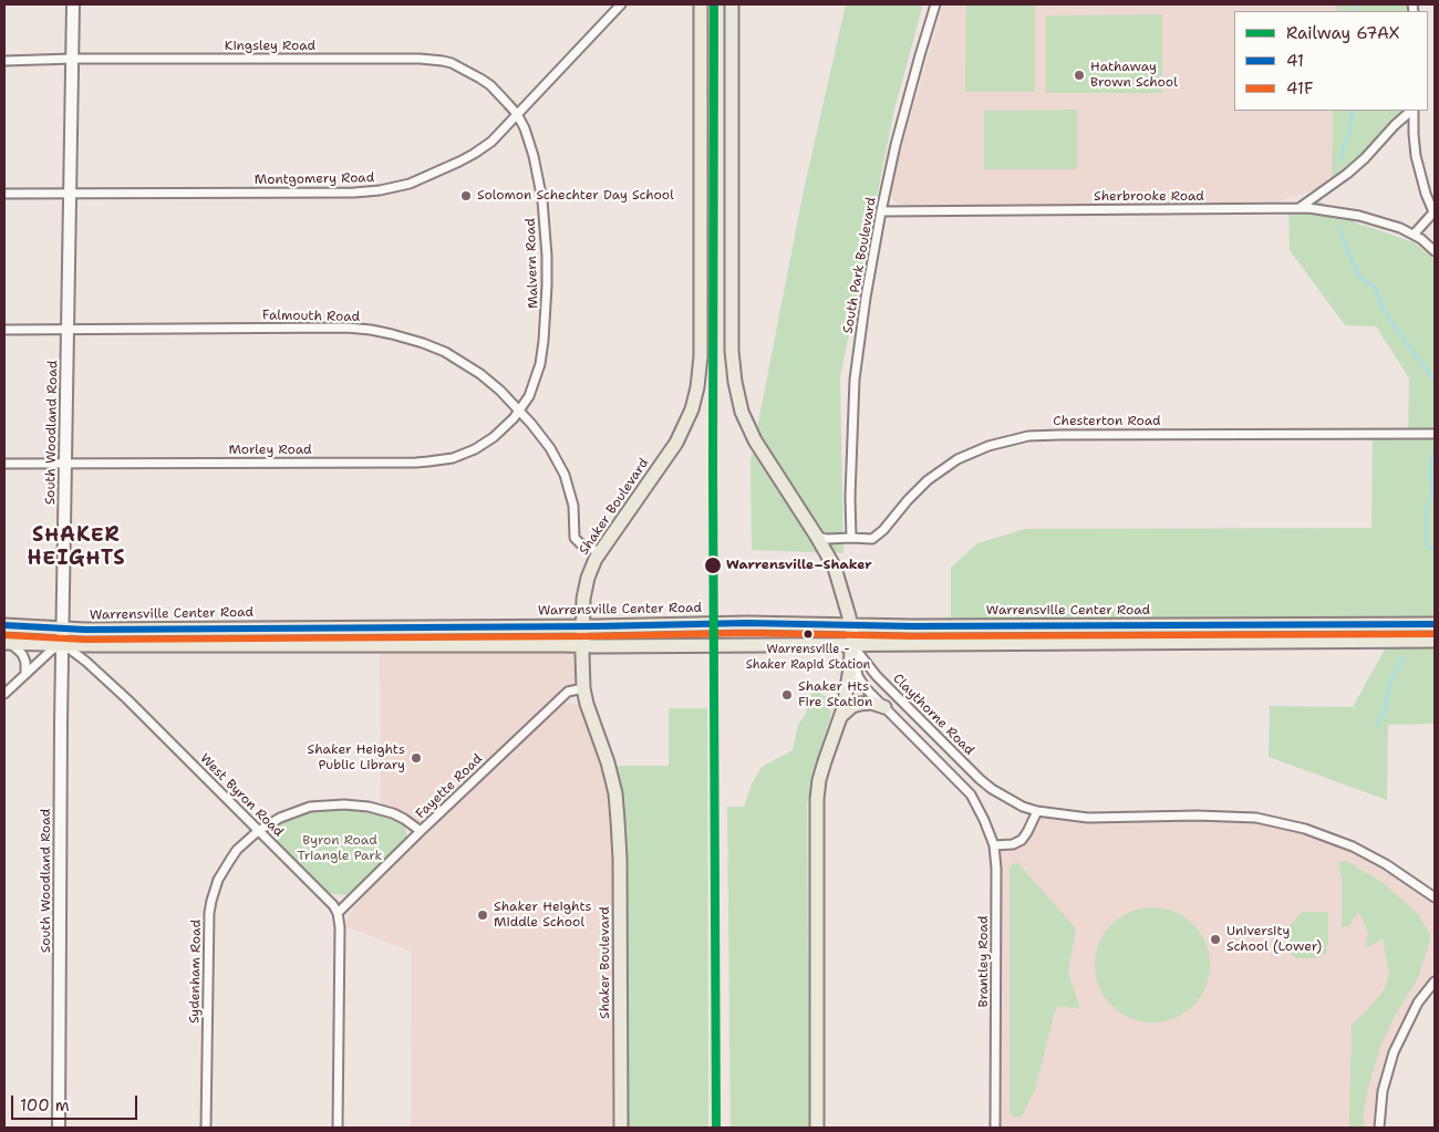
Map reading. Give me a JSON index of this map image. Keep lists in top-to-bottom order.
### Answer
{
  "streets": {
    "main road": ["Shaker Boulevard", "Warrensville Center Road"],
    "street": [
      "Kingsley Road",
      "Montgomery Road",
      "Sherbrooke Road",
      "Malvern Road",
      "South Park Boulevard",
      "Falmouth Road",
      "Chesterton Road",
      "South Woodland Road",
      "Morley Road",
      "Claythorne Road",
      "Fayette Road",
      "West Byron Road",
      "Brantley Road",
      "Sydenham Road"
    ]
  },
  "crossings": [
    ["Kingsley Road", "Montgomery Road"],
    ["Kingsley Road", "Malvern Road"],
    ["Kingsley Road", "South Woodland Road"],
    ["Montgomery Road", "Malvern Road"],
    ["Montgomery Road", "South Woodland Road"],
    ["Sherbrooke Road", "South Park Boulevard"],
    ["Malvern Road", "Falmouth Road"],
    ["Malvern Road", "Morley Road"],
    ["South Park Boulevard", "Chesterton Road"],
    ["Falmouth Road", "South Woodland Road"],
    ["Falmouth Road", "Morley Road"],
    ["Falmouth Road", "Shaker Boulevard"],
    ["South Woodland Road", "Morley Road"],
    ["South Woodland Road", "Warrensville Center Road"],
    ["South Woodland Road", "West Byron Road"],
    ["Shaker Boulevard", "Warrensville Center Road"],
    ["Shaker Boulevard", "Fayette Road"],
    ["Fayette Road", "West Byron Road"],
    ["Fayette Road", "Sydenham Road"],
    ["West Byron Road", "Sydenham Road"]
  ],
  "districts": ["SHAKER HEIGHTS"],
  "parks": ["Byron Road Triangle Park"],
  "places": [
    "Hathaway Brown School",
    "Solomon Schechter Day School",
    "Warrensville–Shaker",
    "Warrensville - Shaker Rapid Station",
    "Shaker Hts Fire Station",
    "Shaker Heights Public Library",
    "Shaker Heights Middle School",
    "University School (Lower)"
  ],
  "lines": ["rail line 67AX", "transit line 41", "transit line 41F"],
  "legend": ["Railway 67AX", "41", "41F"],
  "scale_bar": "100 m"
}
